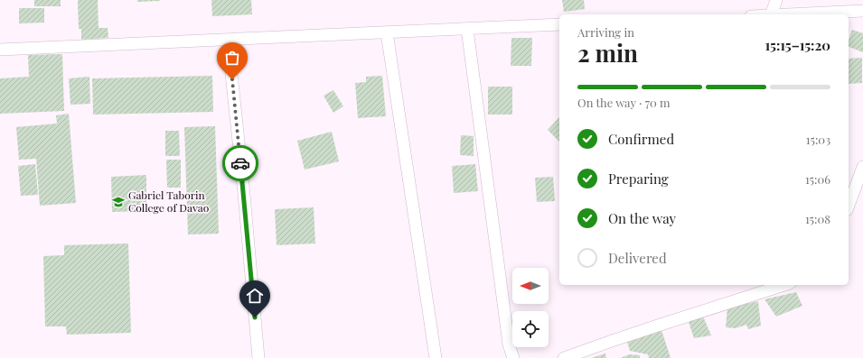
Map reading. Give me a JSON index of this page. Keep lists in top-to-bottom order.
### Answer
{
  "places": {
    "school or university": ["Gabriel Taborin College of Davao"]
  },
  "north": "left",
  "page": {
    "heading": ["2 min", "Arriving in", "15:15–15:20"],
    "bar": "On the way · 70 m",
    "list": [
      ["Confirmed", "15:03"],
      ["Preparing", "15:06"],
      ["On the way", "15:08"],
      "Delivered"
    ]
  }
}
